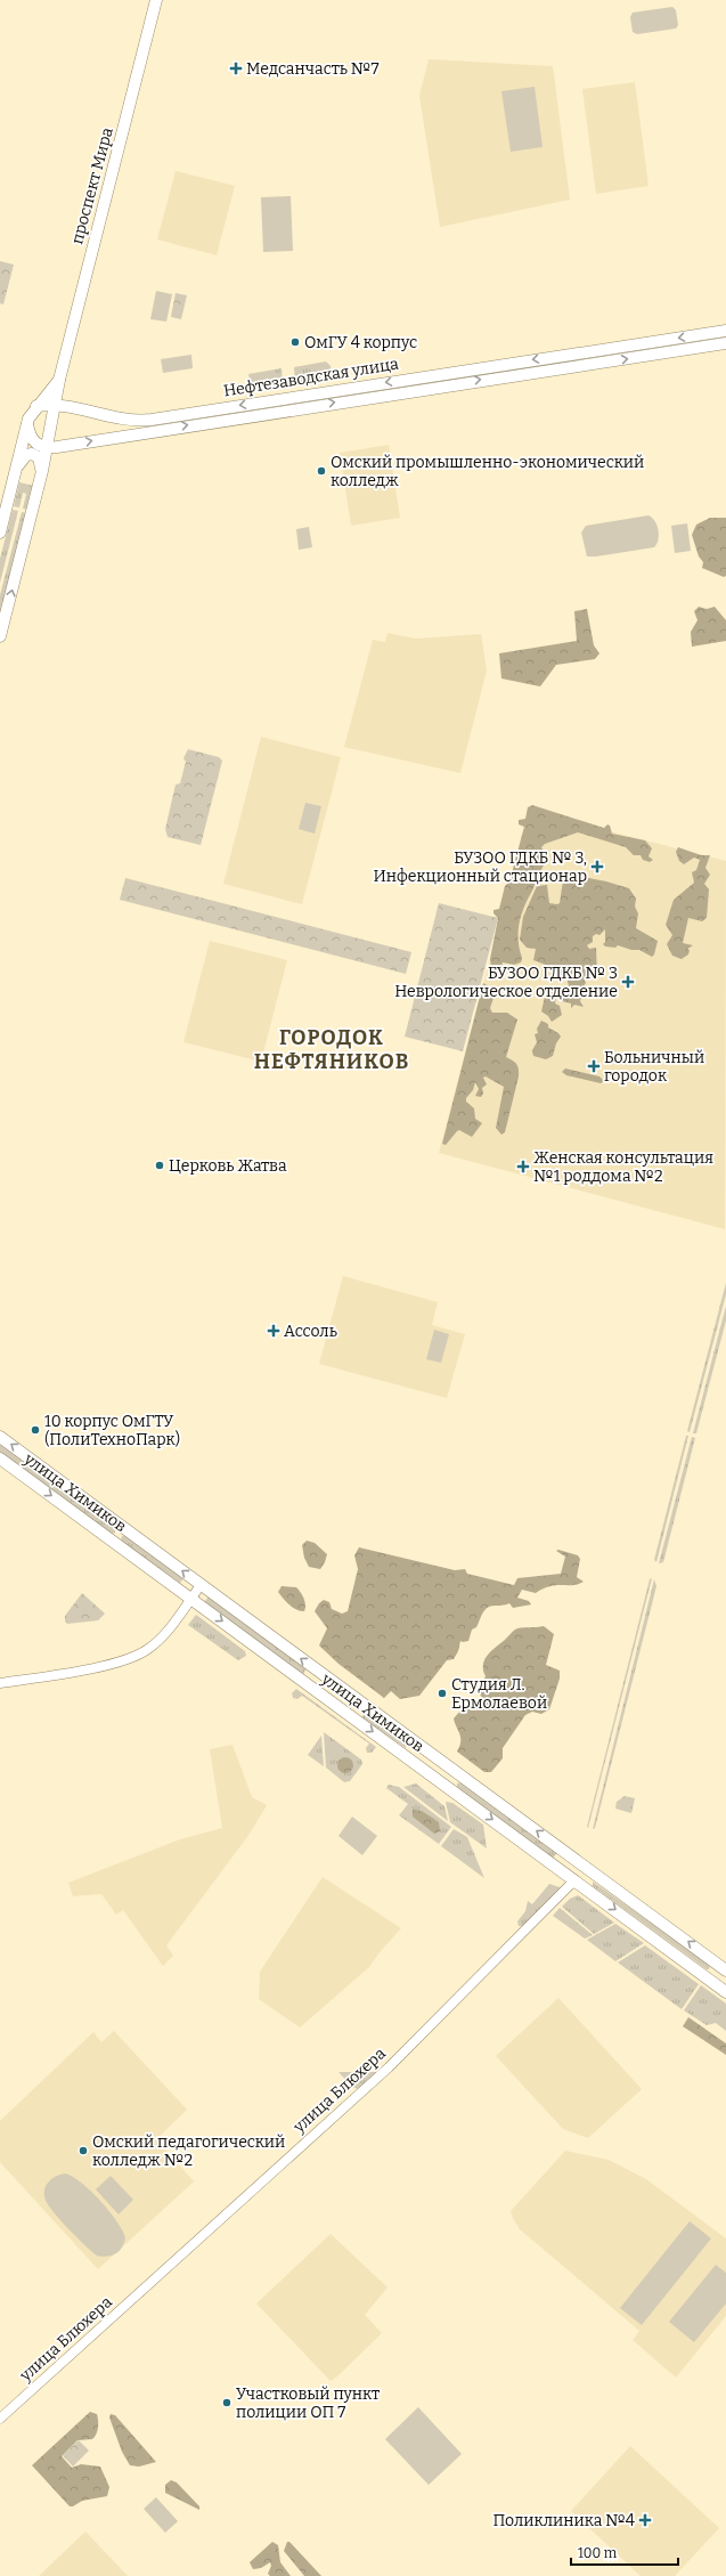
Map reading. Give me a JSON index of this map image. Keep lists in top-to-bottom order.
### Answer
{
  "streets": {
    "main road": ["проспект Мира", "Нефтезаводская улица", "улица Химиков"],
    "street": ["улица Блюхера"]
  },
  "crossings": [
    ["проспект Мира", "Нефтезаводская улица"],
    ["улица Химиков", "улица Блюхера"]
  ],
  "districts": ["ГОРОДОК НЕФТЯНИКОВ"],
  "places": {
    "health": [
      "Медсанчасть №7",
      "БУЗОО ГДКБ № 3, Инфекционный стационар",
      "БУЗОО ГДКБ № 3 Неврологическое отделение",
      "Больничный городок",
      "Женская консультация №1 роддома №2",
      "Ассоль",
      "Поликлиника №4"
    ],
    "other": [
      "ОмГУ 4 корпус",
      "Омский промышленно-экономический колледж",
      "Церковь Жатва",
      "10 корпус ОмГТУ (ПолиТехноПарк)",
      "Студия Л. Ермолаевой",
      "Омский педагогический колледж №2",
      "Участковый пункт полиции ОП 7"
    ]
  },
  "scale_bar": "100 m"
}
